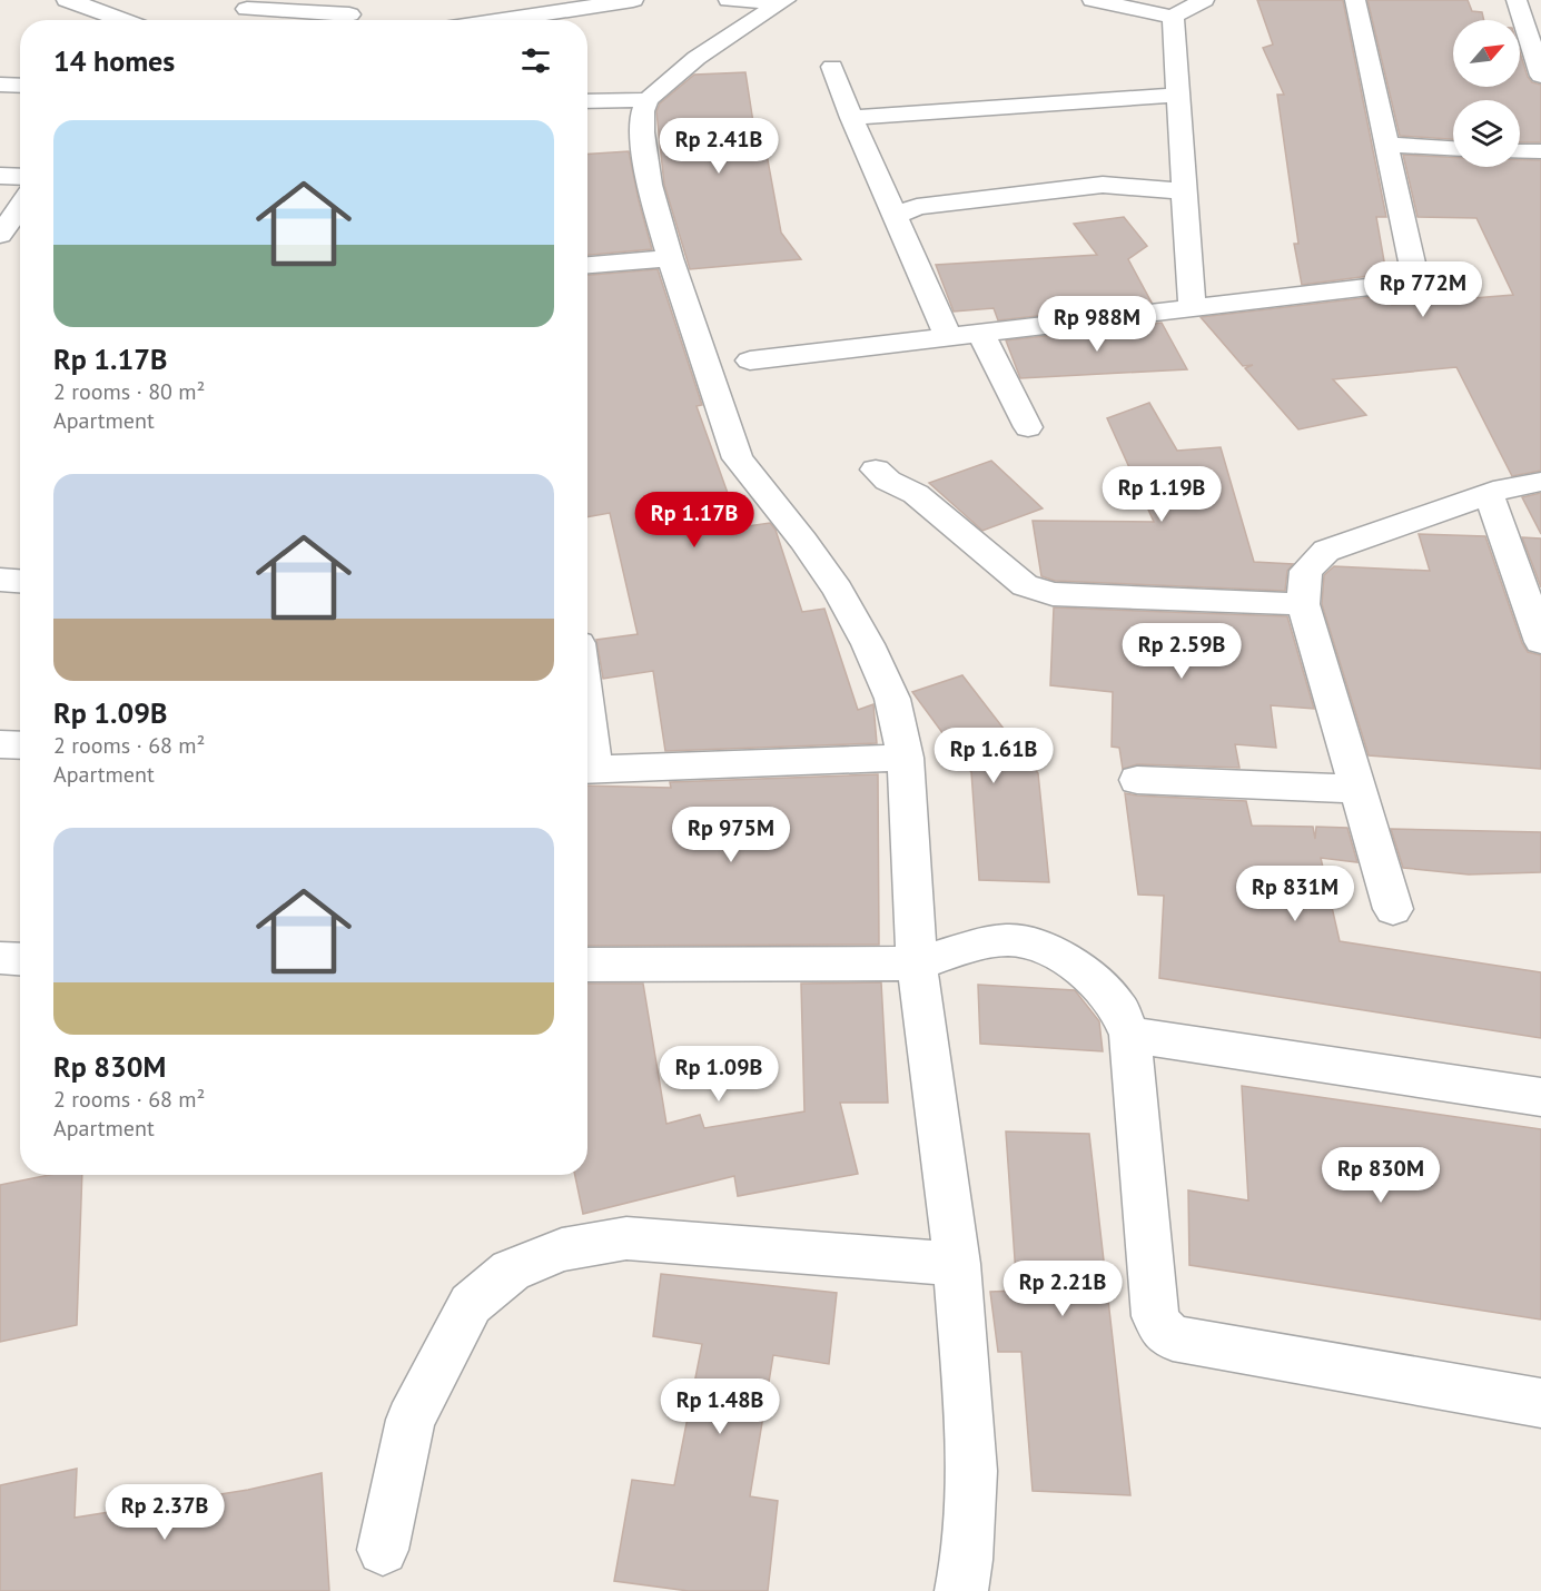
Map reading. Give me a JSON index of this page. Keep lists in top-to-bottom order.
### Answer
{
  "north": "top right",
  "page": {
    "heading": "14 homes",
    "list": [
      {
        "name": "Rp 1.17B",
        "note": "2 rooms · 80 m² · Apartment"
      },
      {
        "name": "Rp 1.09B",
        "note": "2 rooms · 68 m² · Apartment"
      },
      {
        "name": "Rp 830M",
        "note": "2 rooms · 68 m² · Apartment"
      }
    ],
    "price": [
      "Rp 2.41B",
      "Rp 772M",
      "Rp 988M",
      "Rp 1.19B",
      "Rp 1.17B",
      "Rp 2.59B",
      "Rp 1.61B",
      "Rp 975M",
      "Rp 831M",
      "Rp 1.09B",
      "Rp 830M",
      "Rp 2.21B",
      "Rp 1.48B",
      "Rp 2.37B"
    ]
  }
}
